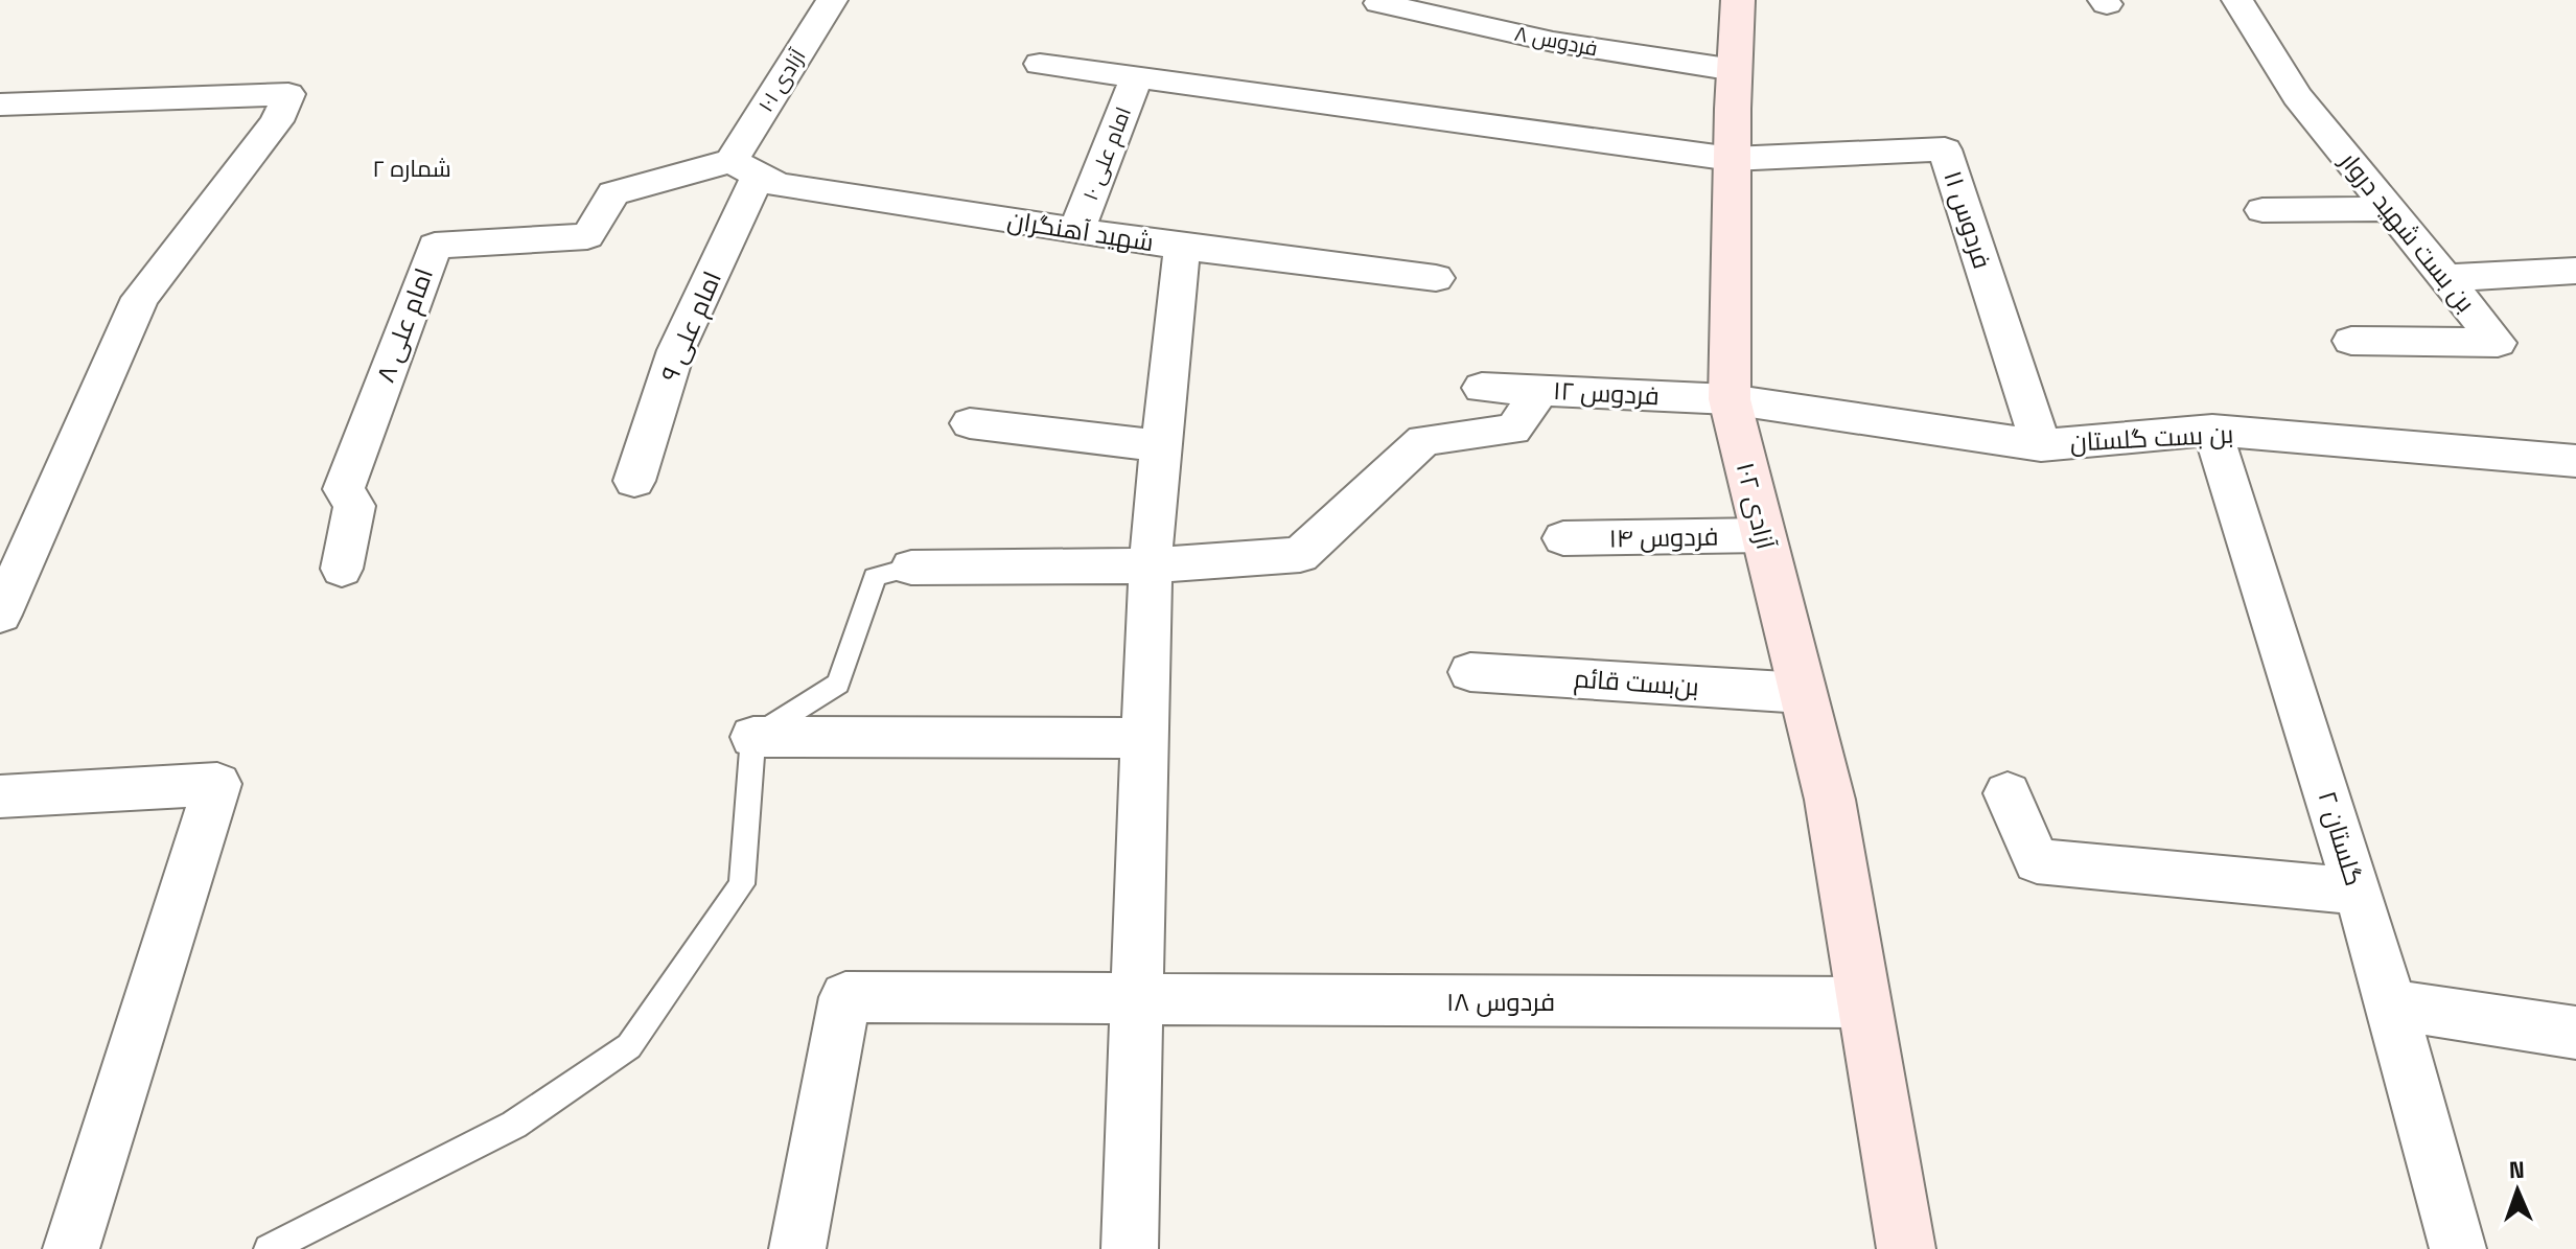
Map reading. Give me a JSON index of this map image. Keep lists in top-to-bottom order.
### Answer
{
  "streets": {
    "street": [
      "فردوس ۸",
      "آزادی ۱۰۱",
      "امام علی ۱۰",
      "فردوس ۱۱",
      "شهید آهنگران",
      "بن بست شهید دروار",
      "امام علی ۸",
      "امام علی ۹",
      "فردوس ۱۲",
      "بن بست گلستان",
      "آزادی ۱۰۲",
      "فردوس ۱۴",
      "بن‌بست قائم",
      "گلستان ۲",
      "فردوس ۱۸"
    ]
  },
  "crossings": [
    ["فردوس ۸", "آزادی ۱۰۲"],
    ["آزادی ۱۰۱", "شهید آهنگران"],
    ["آزادی ۱۰۱", "امام علی ۸"],
    ["آزادی ۱۰۱", "امام علی ۹"],
    ["امام علی ۱۰", "شهید آهنگران"],
    ["فردوس ۱۱", "بن بست گلستان"],
    ["فردوس ۱۱", "آزادی ۱۰۲"],
    ["شهید آهنگران", "امام علی ۸"],
    ["شهید آهنگران", "امام علی ۹"],
    ["امام علی ۸", "امام علی ۹"],
    ["فردوس ۱۲", "بن بست گلستان"],
    ["فردوس ۱۲", "آزادی ۱۰۲"],
    ["بن بست گلستان", "آزادی ۱۰۲"],
    ["بن بست گلستان", "گلستان ۲"],
    ["آزادی ۱۰۲", "فردوس ۱۴"],
    ["آزادی ۱۰۲", "بن‌بست قائم"],
    ["آزادی ۱۰۲", "فردوس ۱۸"]
  ],
  "districts": ["شماره ۲"],
  "north": "top"
}
